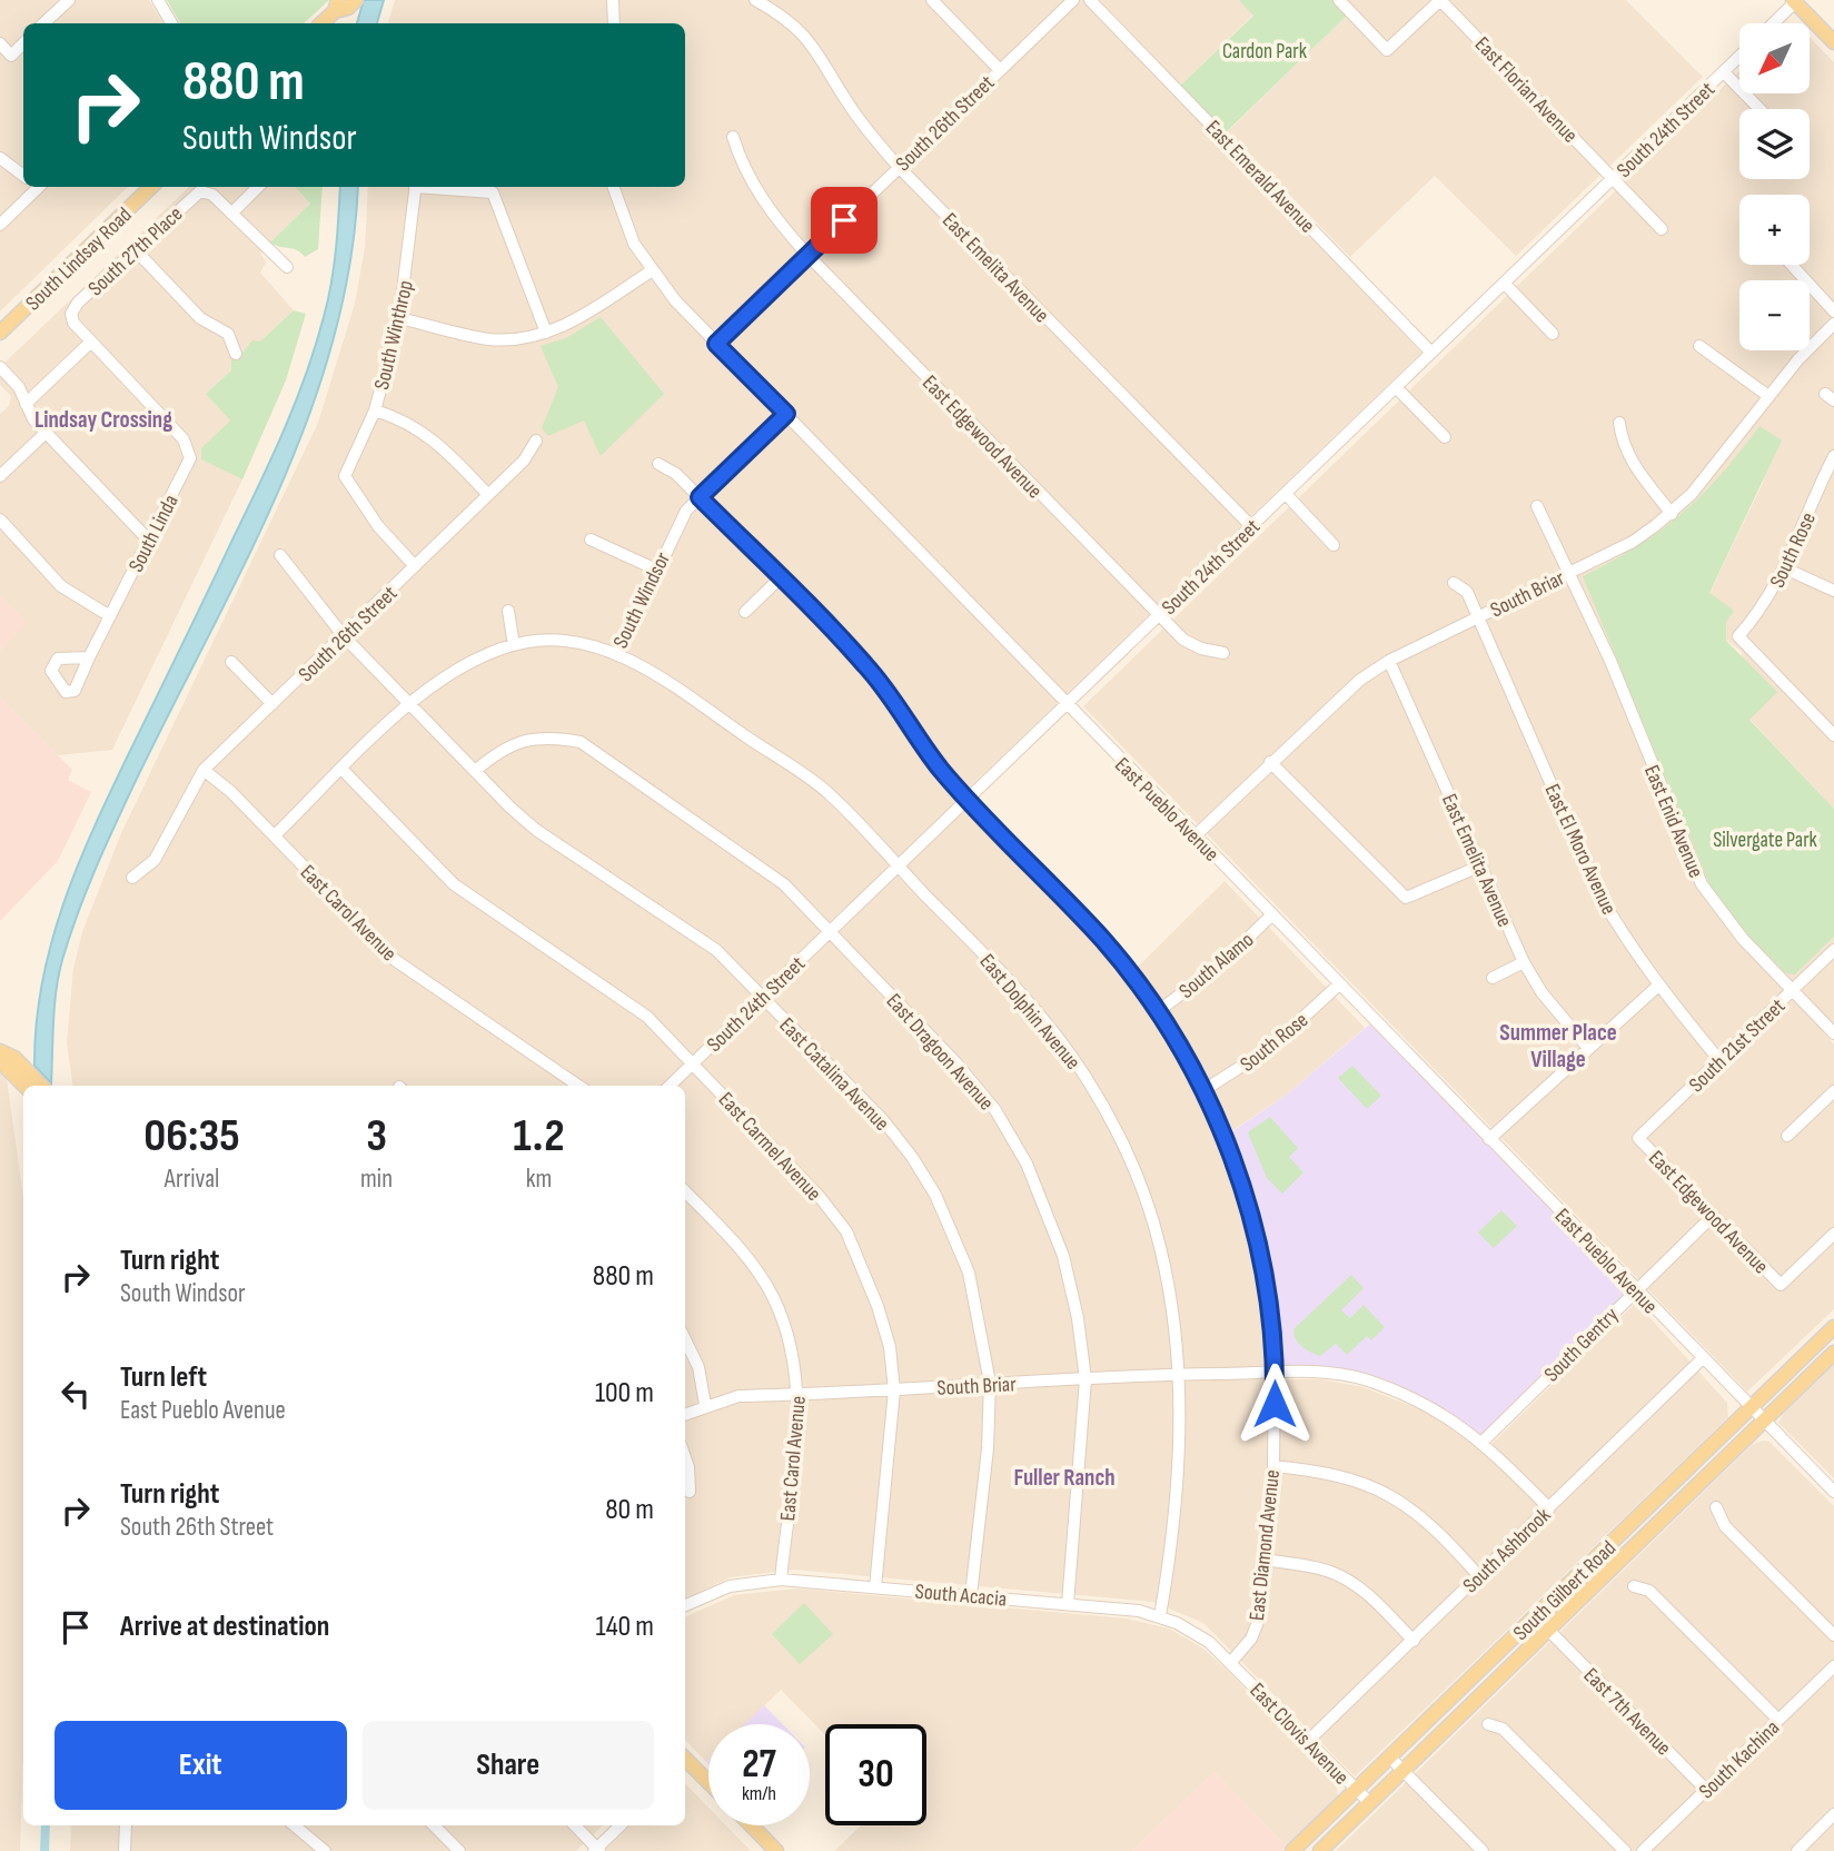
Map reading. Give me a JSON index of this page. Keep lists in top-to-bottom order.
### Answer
{
  "streets": {
    "main road": ["South Lindsay Road", "South Gilbert Road"],
    "street": [
      "East Florian Avenue",
      "South 26th Street",
      "South 24th Street",
      "East Emerald Avenue",
      "South 27th Place",
      "East Emelita Avenue",
      "South Winthrop",
      "East Edgewood Avenue",
      "South Linda",
      "South Rose",
      "South Briar",
      "South Windsor",
      "East Pueblo Avenue",
      "East Enid Avenue",
      "East El Moro Avenue",
      "East Carol Avenue",
      "South Alamo",
      "East Dolphin Avenue",
      "South 21st Street",
      "East Dragoon Avenue",
      "East Catalina Avenue",
      "East Carmel Avenue",
      "South Gentry",
      "East Diamond Avenue",
      "South Ashbrook",
      "South Acacia",
      "East 7th Avenue",
      "East Clovis Avenue",
      "South Kachina"
    ]
  },
  "crossings": [
    ["East Florian Avenue", "South 24th Street"],
    ["South 26th Street", "East Emelita Avenue"],
    ["South 26th Street", "South Winthrop"],
    ["South 26th Street", "East Edgewood Avenue"],
    ["South 26th Street", "East Pueblo Avenue"],
    ["South 26th Street", "East Carol Avenue"],
    ["South 26th Street", "East Catalina Avenue"],
    ["South 24th Street", "East Emerald Avenue"],
    ["South 24th Street", "East Emelita Avenue"],
    ["South 24th Street", "East Edgewood Avenue"],
    ["South 24th Street", "East Pueblo Avenue"],
    ["South 24th Street", "East Dolphin Avenue"],
    ["South 24th Street", "East Dragoon Avenue"],
    ["South 24th Street", "East Catalina Avenue"],
    ["South 24th Street", "East Carmel Avenue"],
    ["South 24th Street", "East Diamond Avenue"],
    ["South 27th Place", "South Linda"],
    ["East Emelita Avenue", "South Briar"],
    ["East Edgewood Avenue", "South 21st Street"],
    ["East Edgewood Avenue", "South Gentry"],
    ["South Rose", "East Pueblo Avenue"],
    ["South Rose", "East Diamond Avenue"],
    ["South Briar", "East Pueblo Avenue"],
    ["South Briar", "East Enid Avenue"],
    ["South Briar", "East El Moro Avenue"],
    ["South Briar", "East Carol Avenue"],
    ["South Briar", "East Dolphin Avenue"],
    ["South Briar", "East Dragoon Avenue"],
    ["South Briar", "East Catalina Avenue"],
    ["South Briar", "East Carmel Avenue"],
    ["South Briar", "South Gentry"],
    ["South Briar", "East Diamond Avenue"],
    ["South Briar", "South Ashbrook"],
    ["South Windsor", "East Pueblo Avenue"],
    ["South Windsor", "East Carol Avenue"],
    ["South Windsor", "East Dolphin Avenue"],
    ["South Windsor", "East Catalina Avenue"],
    ["South Windsor", "East Carmel Avenue"],
    ["South Windsor", "East Diamond Avenue"],
    ["East Pueblo Avenue", "South Alamo"],
    ["East Pueblo Avenue", "South Gentry"],
    ["East Pueblo Avenue", "South Ashbrook"],
    ["East Pueblo Avenue", "South Gilbert Road"],
    ["East Enid Avenue", "South 21st Street"],
    ["East El Moro Avenue", "South 21st Street"],
    ["East Carol Avenue", "South Acacia"],
    ["South Alamo", "East Diamond Avenue"],
    ["East Dolphin Avenue", "South Acacia"],
    ["East Dragoon Avenue", "East Catalina Avenue"],
    ["East Dragoon Avenue", "South Acacia"],
    ["East Catalina Avenue", "South Acacia"],
    ["East Carmel Avenue", "South Acacia"],
    ["East Diamond Avenue", "South Acacia"],
    ["East Diamond Avenue", "East Clovis Avenue"],
    ["South Ashbrook", "East Clovis Avenue"],
    ["South Gilbert Road", "East 7th Avenue"],
    ["South Gilbert Road", "East Clovis Avenue"],
    ["South Acacia", "East Clovis Avenue"],
    ["East 7th Avenue", "South Kachina"]
  ],
  "districts": ["Lindsay Crossing", "Summer Place Village", "Fuller Ranch"],
  "parks": ["Cardon Park", "Silvergate Park"],
  "north": "bottom left",
  "page": {
    "map_buttons": ["+", "−"],
    "turn": ["880 m", "South Windsor"],
    "eta": [
      "06:35",
      "Arrival",
      "3",
      "min",
      "1.2",
      "km"
    ],
    "list": [
      {
        "name": "Turn right",
        "note": "South Windsor",
        "value": "880 m"
      },
      {
        "name": "Turn left",
        "note": "East Pueblo Avenue",
        "value": "100 m"
      },
      {
        "name": "Turn right",
        "note": "South 26th Street",
        "value": "80 m"
      },
      {
        "name": "Arrive at destination",
        "value": "140 m"
      }
    ],
    "buttons": ["Exit", "Share"],
    "speed": "27 km/h",
    "limit": "30"
  }
}
